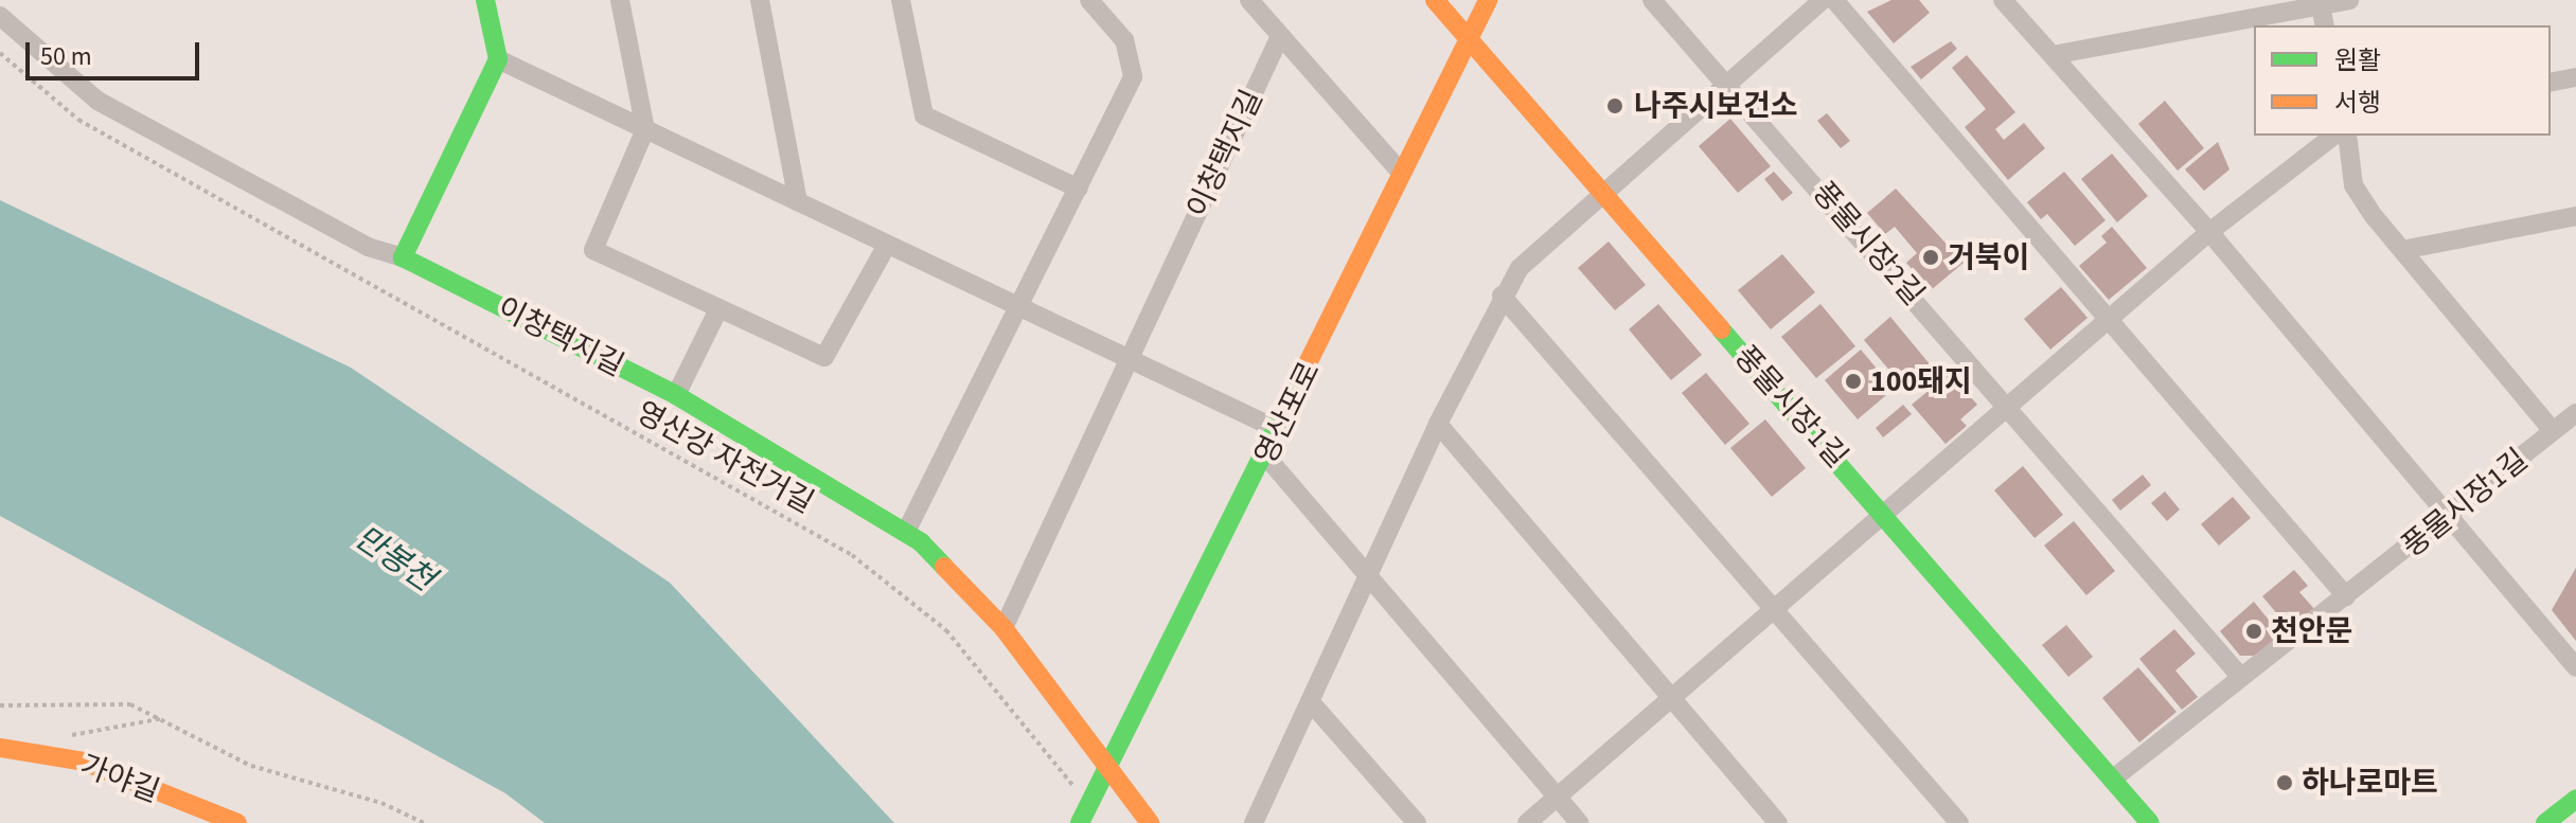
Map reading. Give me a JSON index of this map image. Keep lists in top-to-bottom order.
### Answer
{
  "streets": {
    "street": [
      "이창택지길",
      "풍물시장2길",
      "풍물시장1길",
      "영산포로",
      "가야길"
    ],
    "path": ["영산강 자전거길"]
  },
  "crossings": [
    ["이창택지길", "영산포로"],
    ["풍물시장2길", "풍물시장1길"],
    ["풍물시장1길", "영산포로"],
    ["영산포로", "영산강 자전거길"]
  ],
  "water": ["만봉천"],
  "places": [
    "나주시보건소",
    "거북이",
    "100돼지",
    "천안문",
    "하나로마트"
  ],
  "legend": ["원활", "서행"],
  "scale_bar": "50 m"
}
